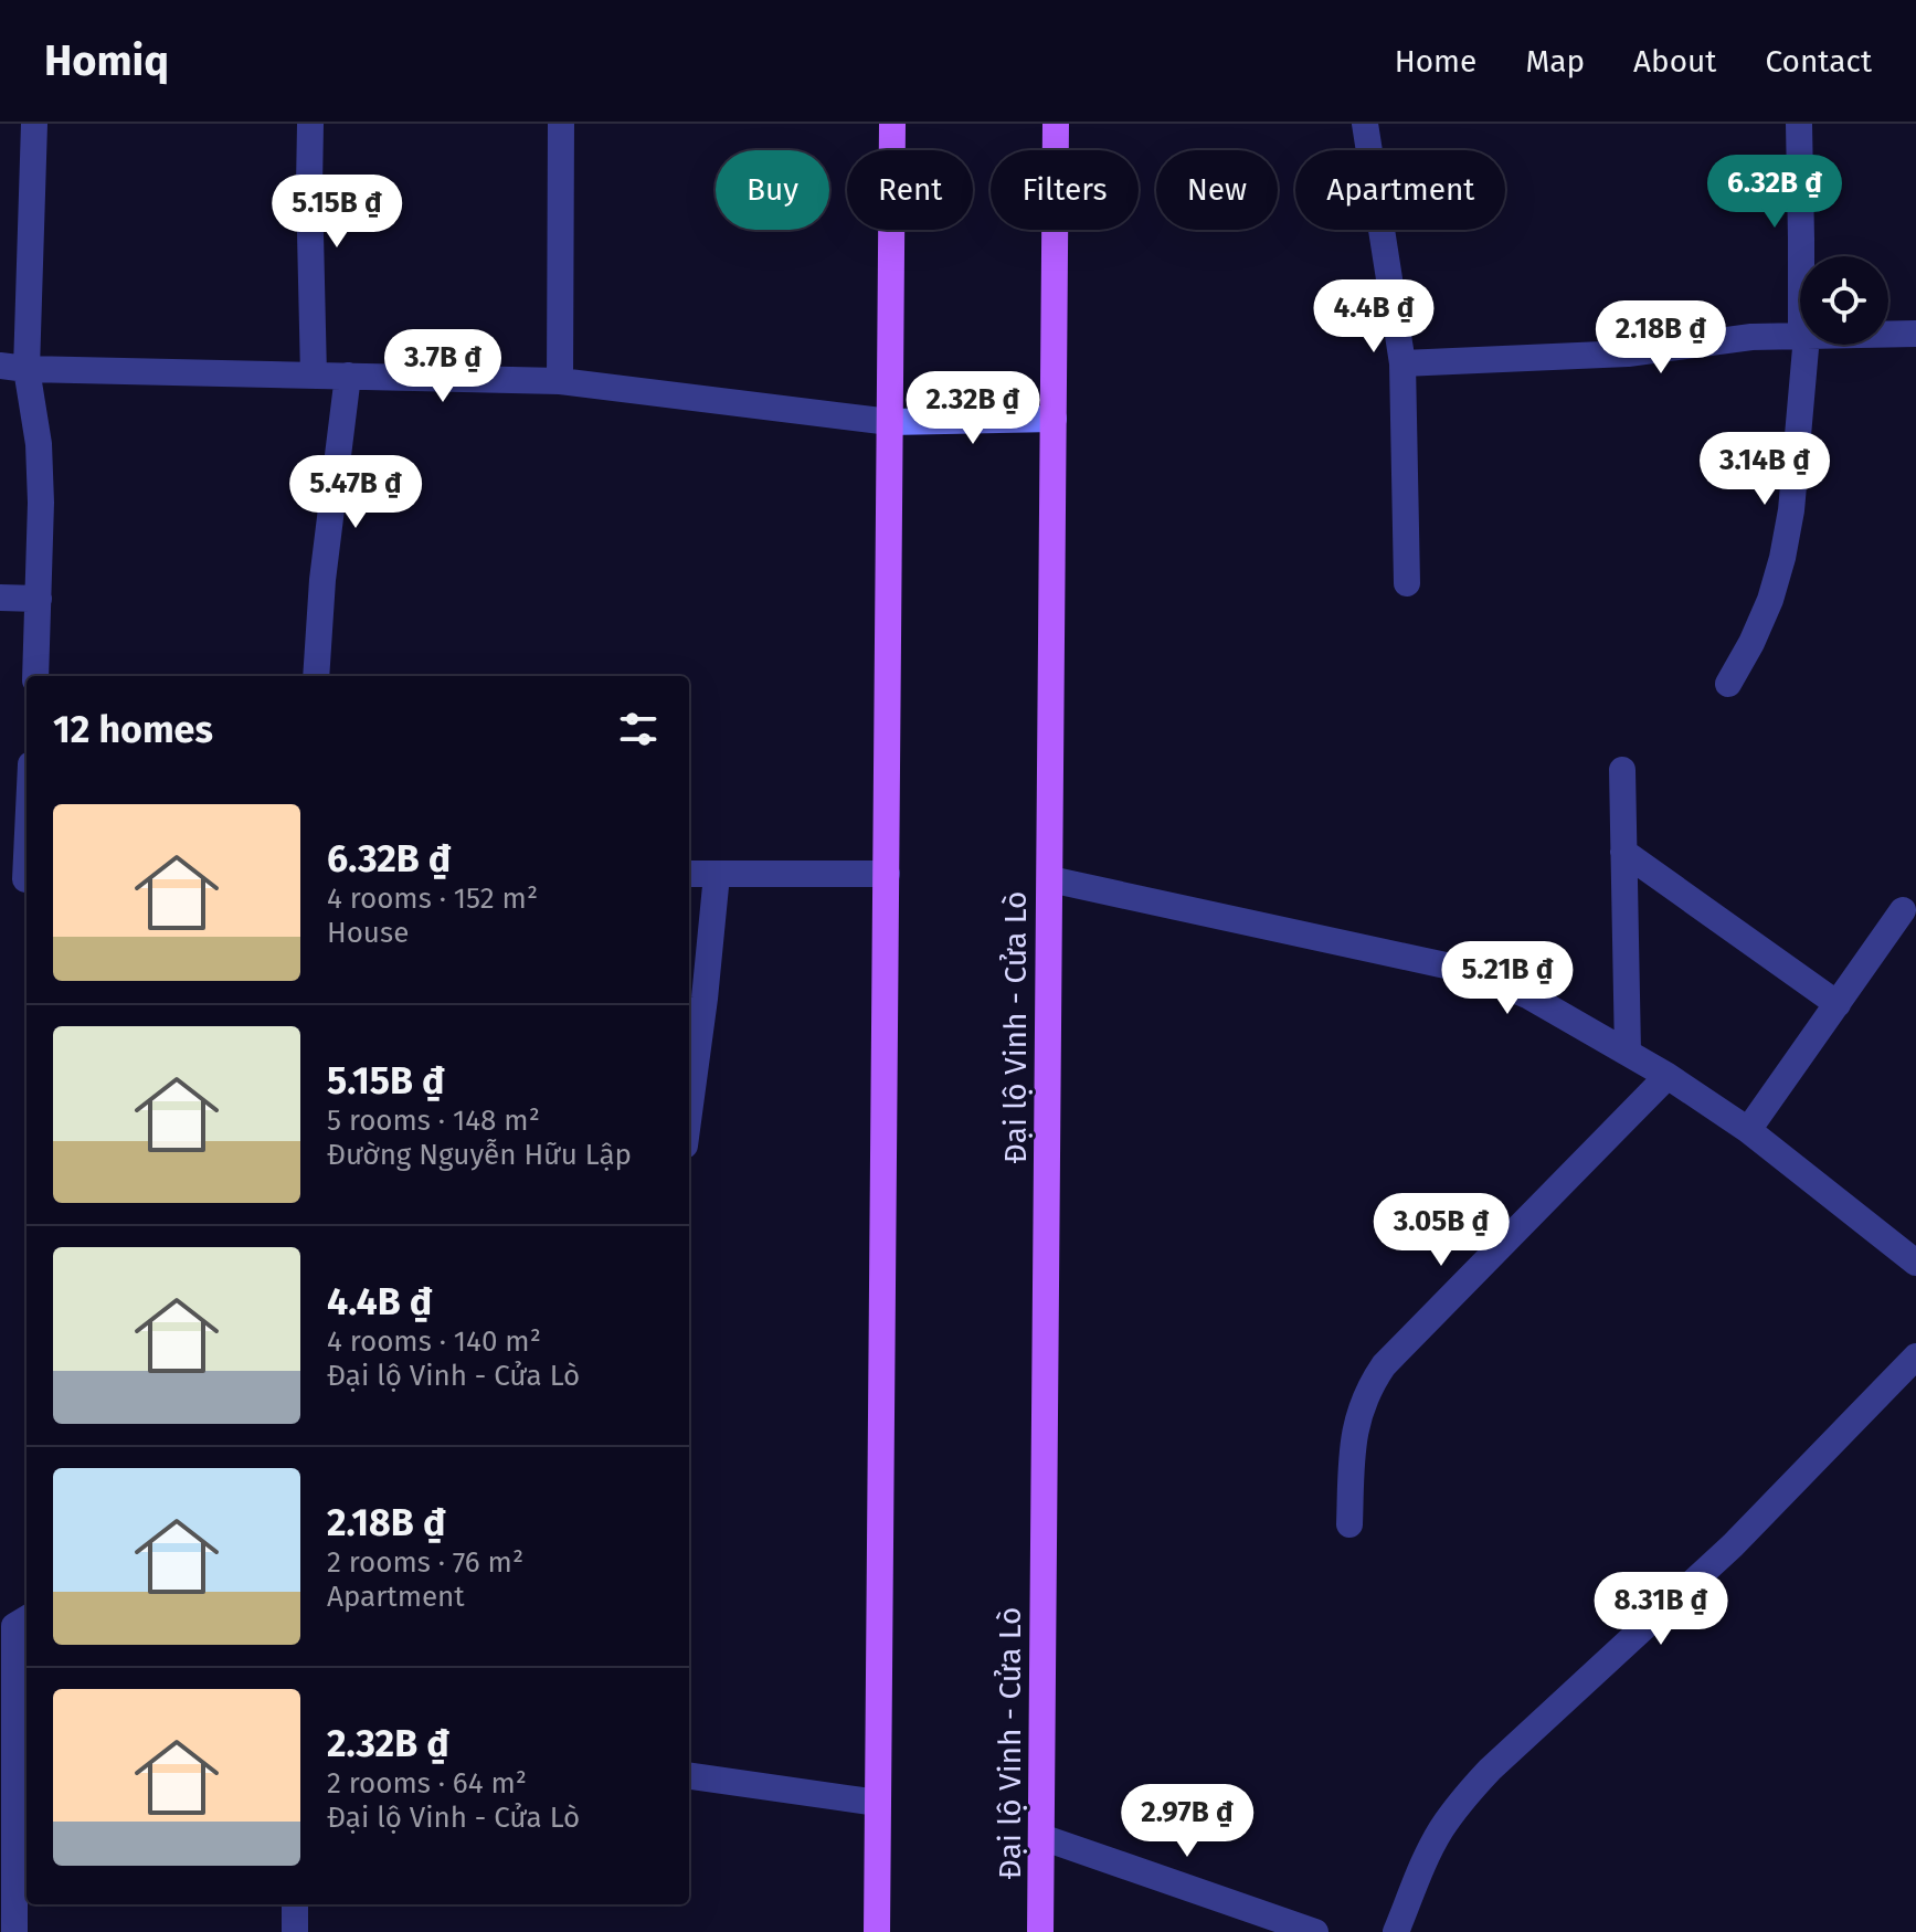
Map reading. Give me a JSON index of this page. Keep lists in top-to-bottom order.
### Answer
{
  "streets": {
    "main road": ["Đại lộ Vinh - Cửa Lò"]
  },
  "page": {
    "header": "Homiq",
    "nav": [
      "Home",
      "Map",
      "About",
      "Contact"
    ],
    "chip": [
      "Buy",
      "Rent",
      "Filters",
      "New",
      "Apartment"
    ],
    "price": [
      "6.32B ₫",
      "5.15B ₫",
      "4.4B ₫",
      "2.18B ₫",
      "3.7B ₫",
      "2.32B ₫",
      "3.14B ₫",
      "5.47B ₫",
      "5.21B ₫",
      "3.05B ₫",
      "8.31B ₫",
      "2.97B ₫"
    ],
    "heading": "12 homes",
    "list": [
      {
        "name": "6.32B ₫",
        "note": "4 rooms · 152 m² · House"
      },
      {
        "name": "5.15B ₫",
        "note": "5 rooms · 148 m² · Đường Nguyễn Hữu Lập"
      },
      {
        "name": "4.4B ₫",
        "note": "4 rooms · 140 m² · Đại lộ Vinh - Cửa Lò"
      },
      {
        "name": "2.18B ₫",
        "note": "2 rooms · 76 m² · Apartment"
      },
      {
        "name": "2.32B ₫",
        "note": "2 rooms · 64 m² · Đại lộ Vinh - Cửa Lò"
      }
    ]
  }
}
